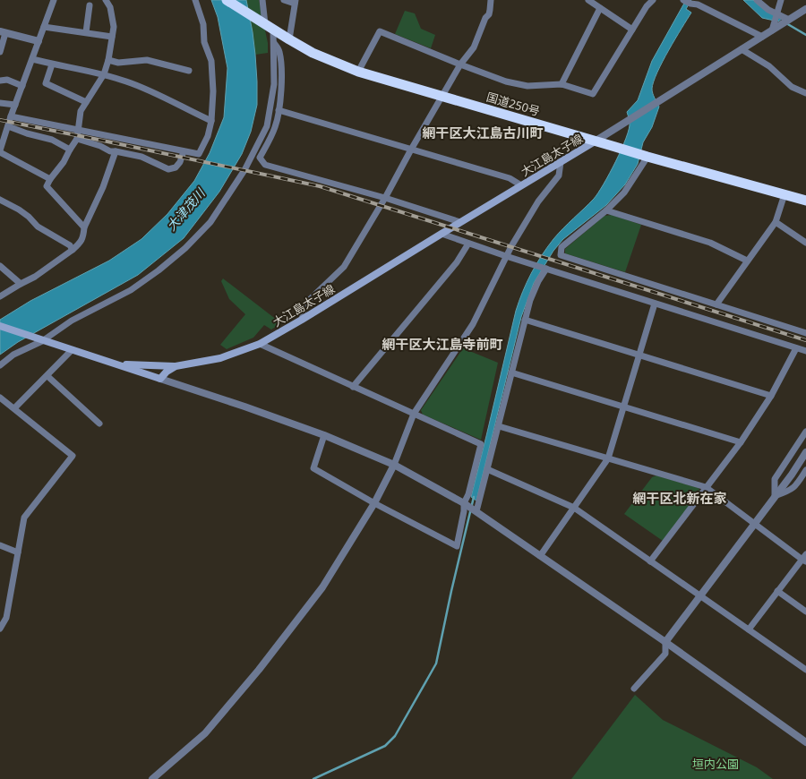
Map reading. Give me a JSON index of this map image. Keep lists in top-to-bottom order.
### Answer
{
  "streets": {
    "highway": ["国道250号"],
    "main road": ["大江島太子線"]
  },
  "crossings": [
    ["国道250号", "大江島太子線"]
  ],
  "districts": ["網干区大江島古川町", "網干区大江島寺前町", "網干区北新在家"],
  "water": ["大津茂川"],
  "parks": ["垣内公園"]
}
